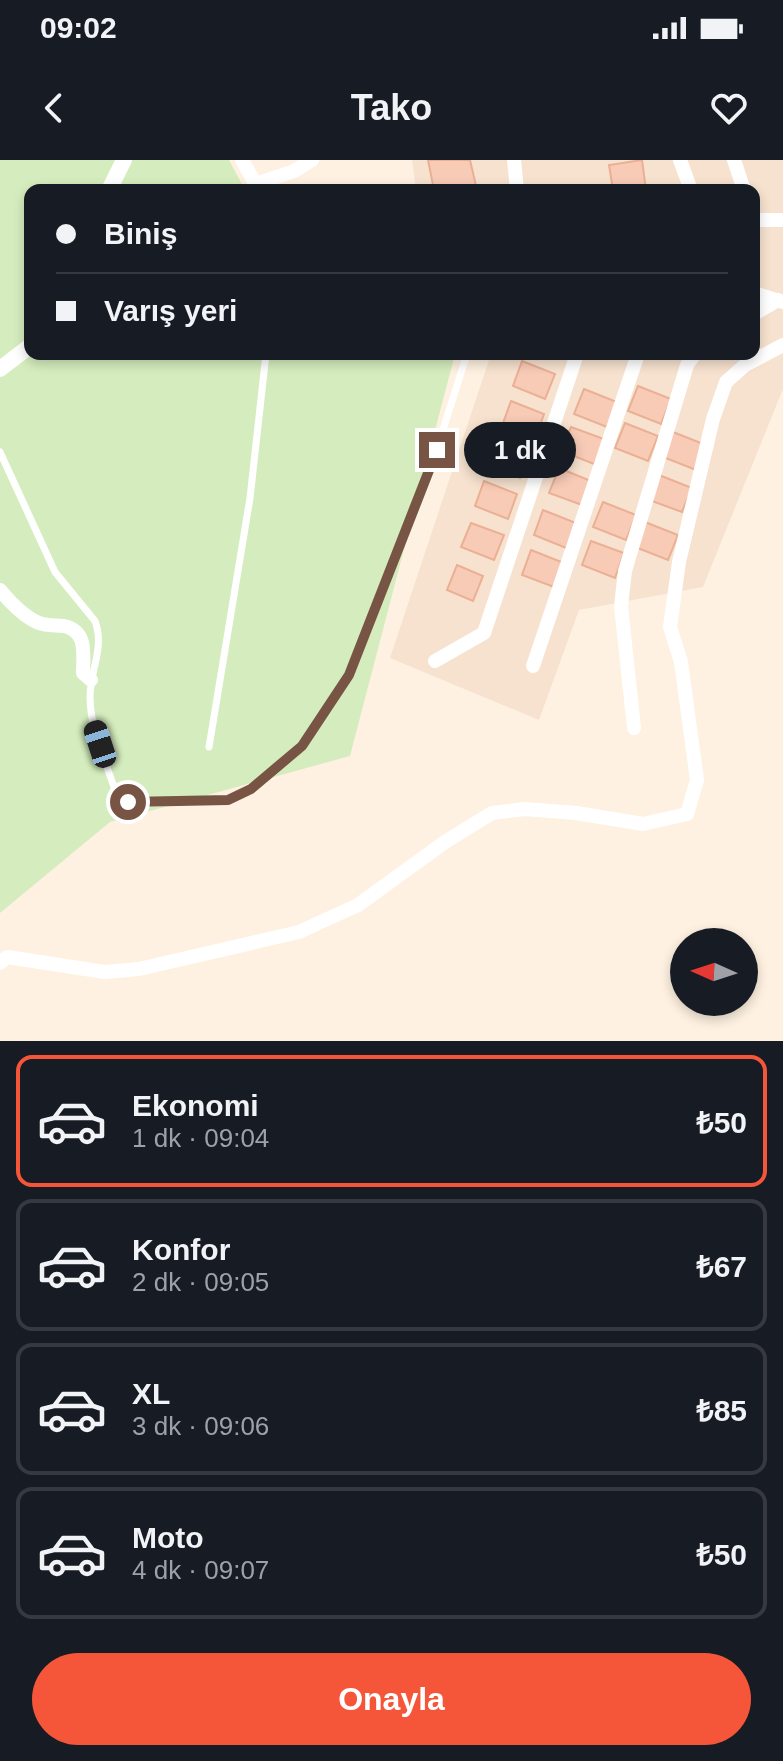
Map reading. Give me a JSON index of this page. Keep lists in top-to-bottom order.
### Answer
{
  "north": "left",
  "page": {
    "status": "09:02",
    "header": "Tako",
    "banner": ["Biniş", "Varış yeri"],
    "bubble": "1 dk",
    "list": [
      {
        "name": "Ekonomi",
        "note": "1 dk · 09:04",
        "value": "₺50"
      },
      {
        "name": "Konfor",
        "note": "2 dk · 09:05",
        "value": "₺67"
      },
      {
        "name": "XL",
        "note": "3 dk · 09:06",
        "value": "₺85"
      },
      {
        "name": "Moto",
        "note": "4 dk · 09:07",
        "value": "₺50"
      }
    ],
    "buttons": "Onayla"
  }
}
